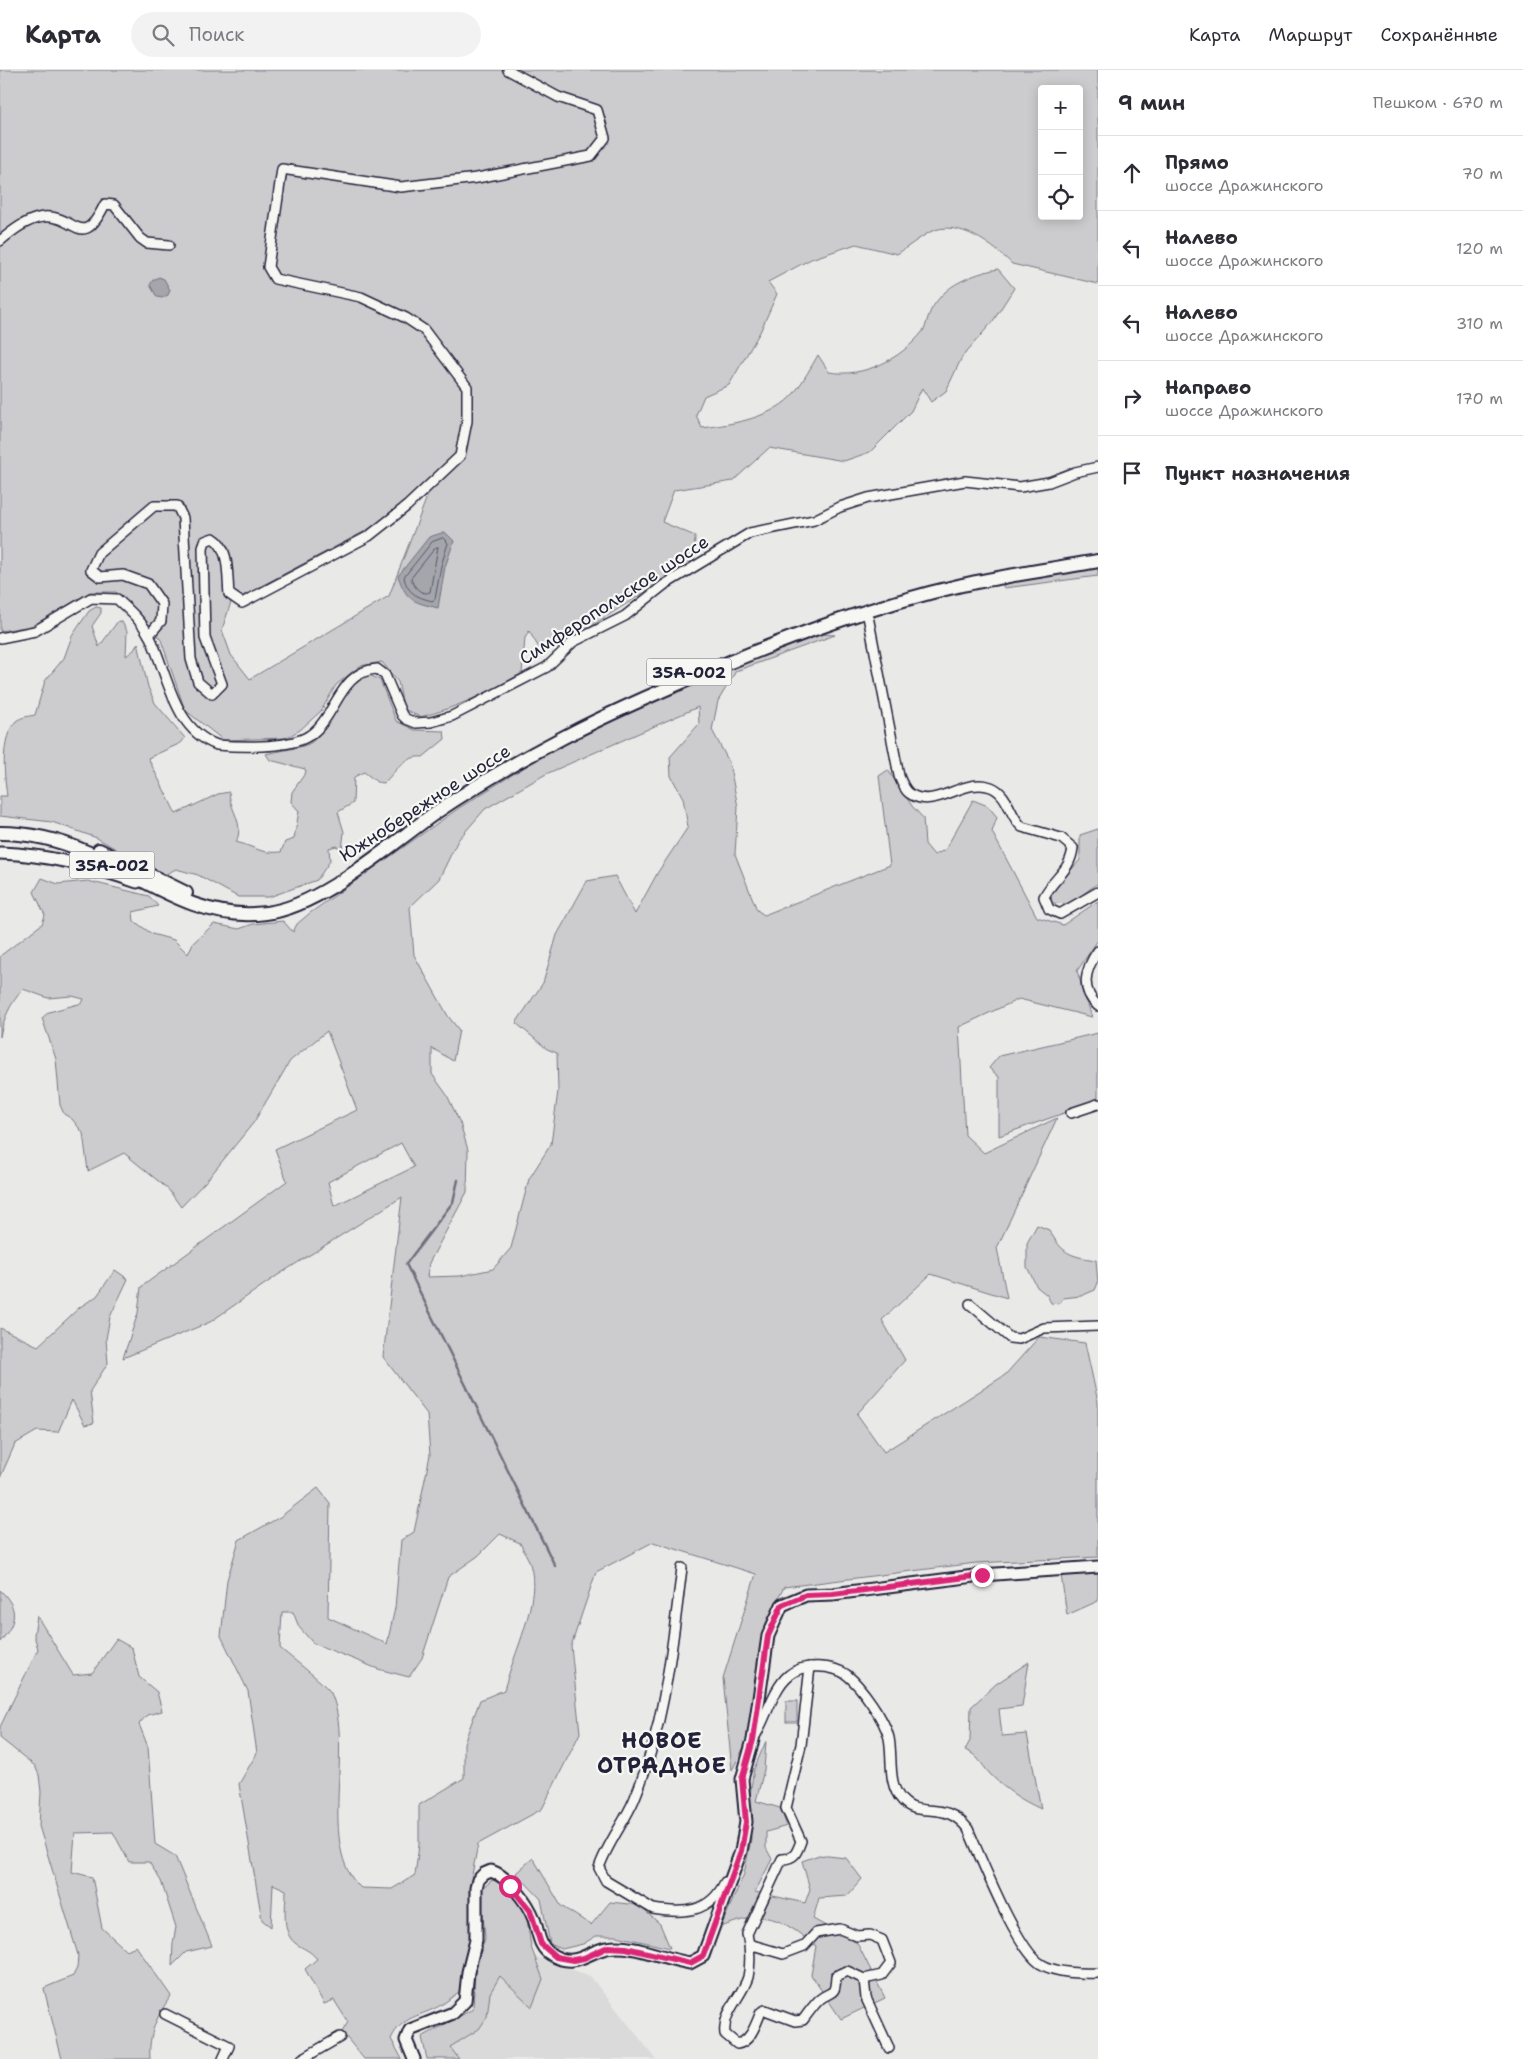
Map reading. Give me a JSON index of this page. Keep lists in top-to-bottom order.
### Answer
{
  "streets": {
    "highway": ["35А-002", "Южнобережное шоссе"],
    "street": ["Симферопольское шоссе"]
  },
  "districts": ["НОВОЕ ОТРАДНОЕ"],
  "page": {
    "header": "Карта",
    "search": "Поиск",
    "nav": ["Карта", "Маршрут", "Сохранённые"],
    "heading": ["9 мин", "Пешком · 670 m"],
    "map_buttons": ["+", "−"],
    "list": [
      ["Прямо", "шоссе Дражинского", "70 m"],
      ["Налево", "шоссе Дражинского", "120 m"],
      ["Налево", "шоссе Дражинского", "310 m"],
      ["Направо", "шоссе Дражинского", "170 m"],
      "Пункт назначения"
    ]
  }
}
